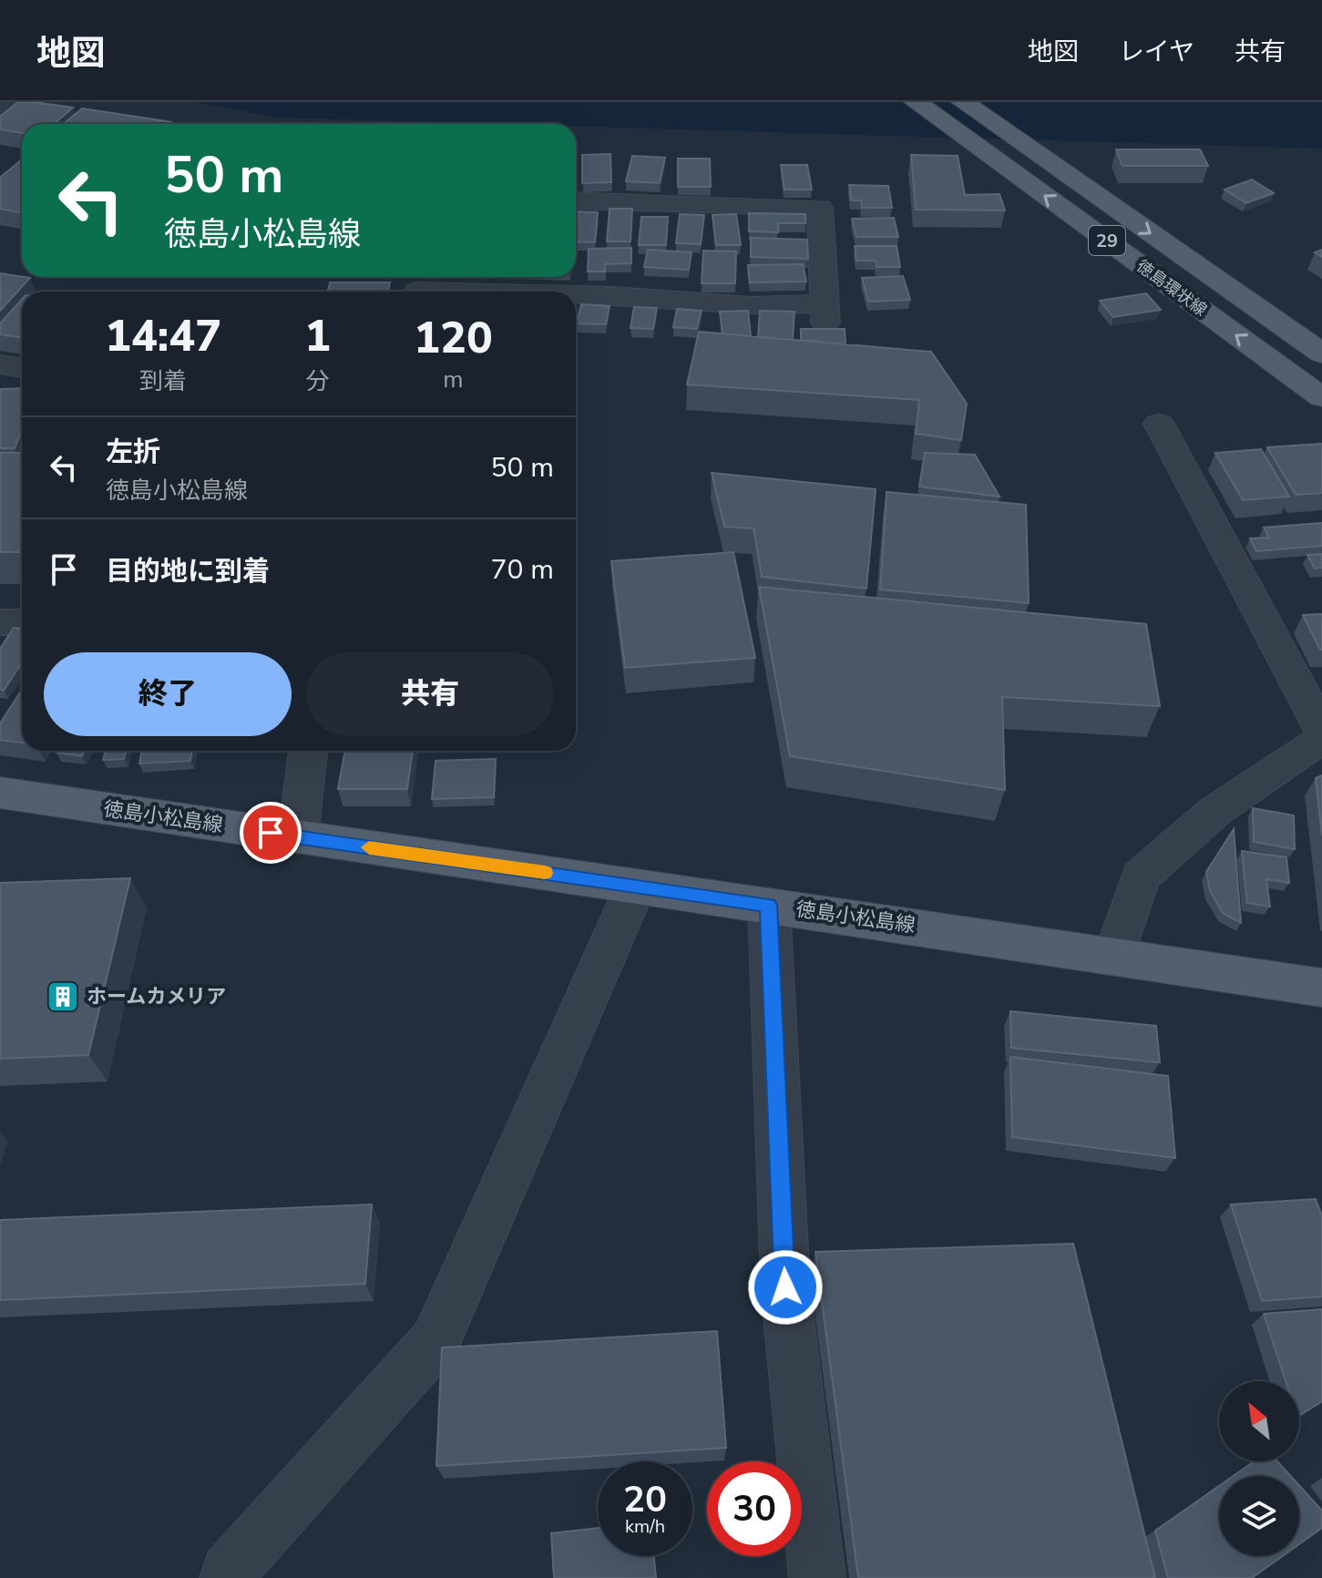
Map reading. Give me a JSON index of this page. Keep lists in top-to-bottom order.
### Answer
{
  "streets": {
    "main road": ["29", "徳島環状線", "徳島小松島線"]
  },
  "places": {
    "building": ["ホームカメリア"]
  },
  "north": "top left",
  "page": {
    "header": "地図",
    "nav": ["地図", "レイヤ", "共有"],
    "turn": ["50 m", "徳島小松島線"],
    "eta": [
      "14:47",
      "到着",
      "1",
      "分",
      "120",
      "m"
    ],
    "list": [
      {
        "name": "左折",
        "note": "徳島小松島線",
        "value": "50 m"
      },
      {
        "name": "目的地に到着",
        "value": "70 m"
      }
    ],
    "buttons": ["終了", "共有"],
    "speed": "20 km/h",
    "limit": "30"
  }
}
